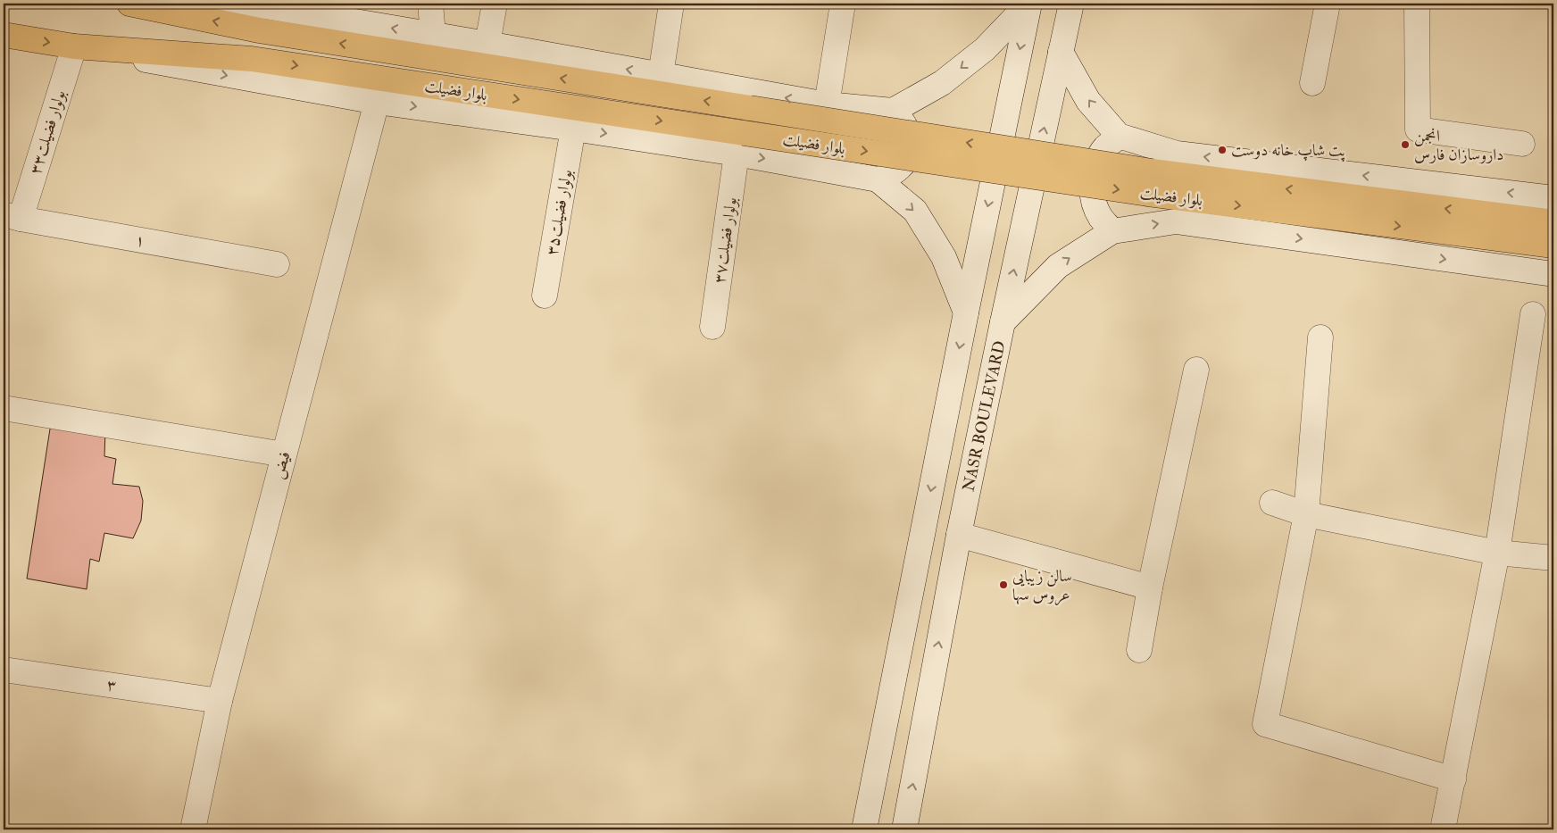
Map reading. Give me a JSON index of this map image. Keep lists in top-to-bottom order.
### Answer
{
  "streets": {
    "main road": [
      "بلوار فضیلت",
      "بولوار فضیلت۳۳",
      "بولوار فضیلت۳۵",
      "۱",
      "بولوار فضیلت۳۷",
      "NASR BOULEVARD",
      "فیض",
      "۳"
    ]
  },
  "crossings": [
    ["بلوار فضیلت", "بولوار فضیلت۳۳"],
    ["بلوار فضیلت", "بولوار فضیلت۳۵"],
    ["بلوار فضیلت", "بولوار فضیلت۳۷"],
    ["بلوار فضیلت", "فیض"],
    ["بولوار فضیلت۳۳", "۱"],
    ["فیض", "۳"]
  ],
  "places": ["انجمن داروسازان فارس", "پت شاپ خانه دوست", "سالن زیبایی عروس سها"]
}
